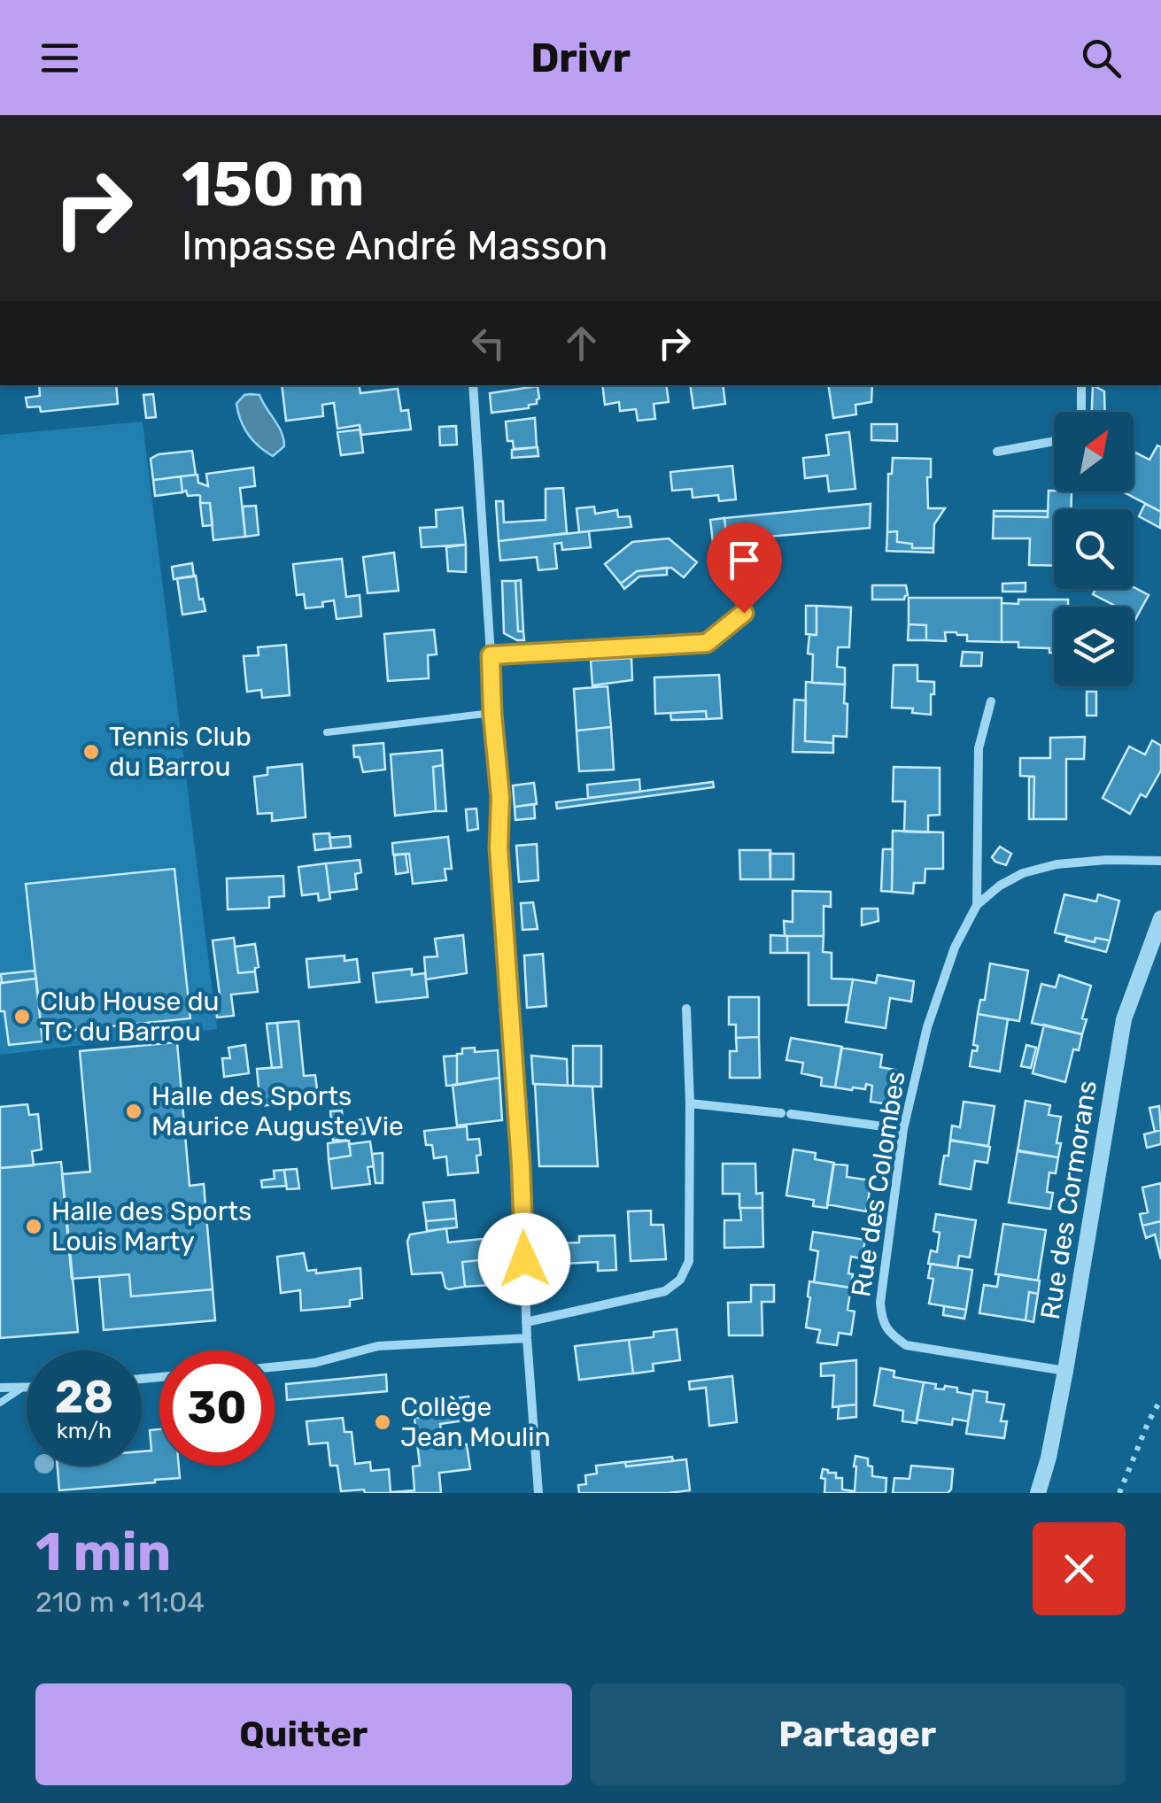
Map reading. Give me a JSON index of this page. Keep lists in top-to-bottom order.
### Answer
{
  "streets": {
    "street": ["Rue des Colombes", "Rue des Cormorans"]
  },
  "crossings": [
    ["Rue des Colombes", "Rue des Cormorans"]
  ],
  "places": [
    "Tennis Club du Barrou",
    "Club House du TC du Barrou",
    "Halle des Sports Maurice Auguste Vie",
    "Halle des Sports Louis Marty",
    "Collège Jean Moulin"
  ],
  "north": "top right",
  "page": {
    "header": "Drivr",
    "turn": ["150 m", "Impasse André Masson"],
    "speed": "28 km/h",
    "limit": "30",
    "heading": ["1 min", "210 m · 11:04"],
    "buttons": ["Quitter", "Partager"]
  }
}
